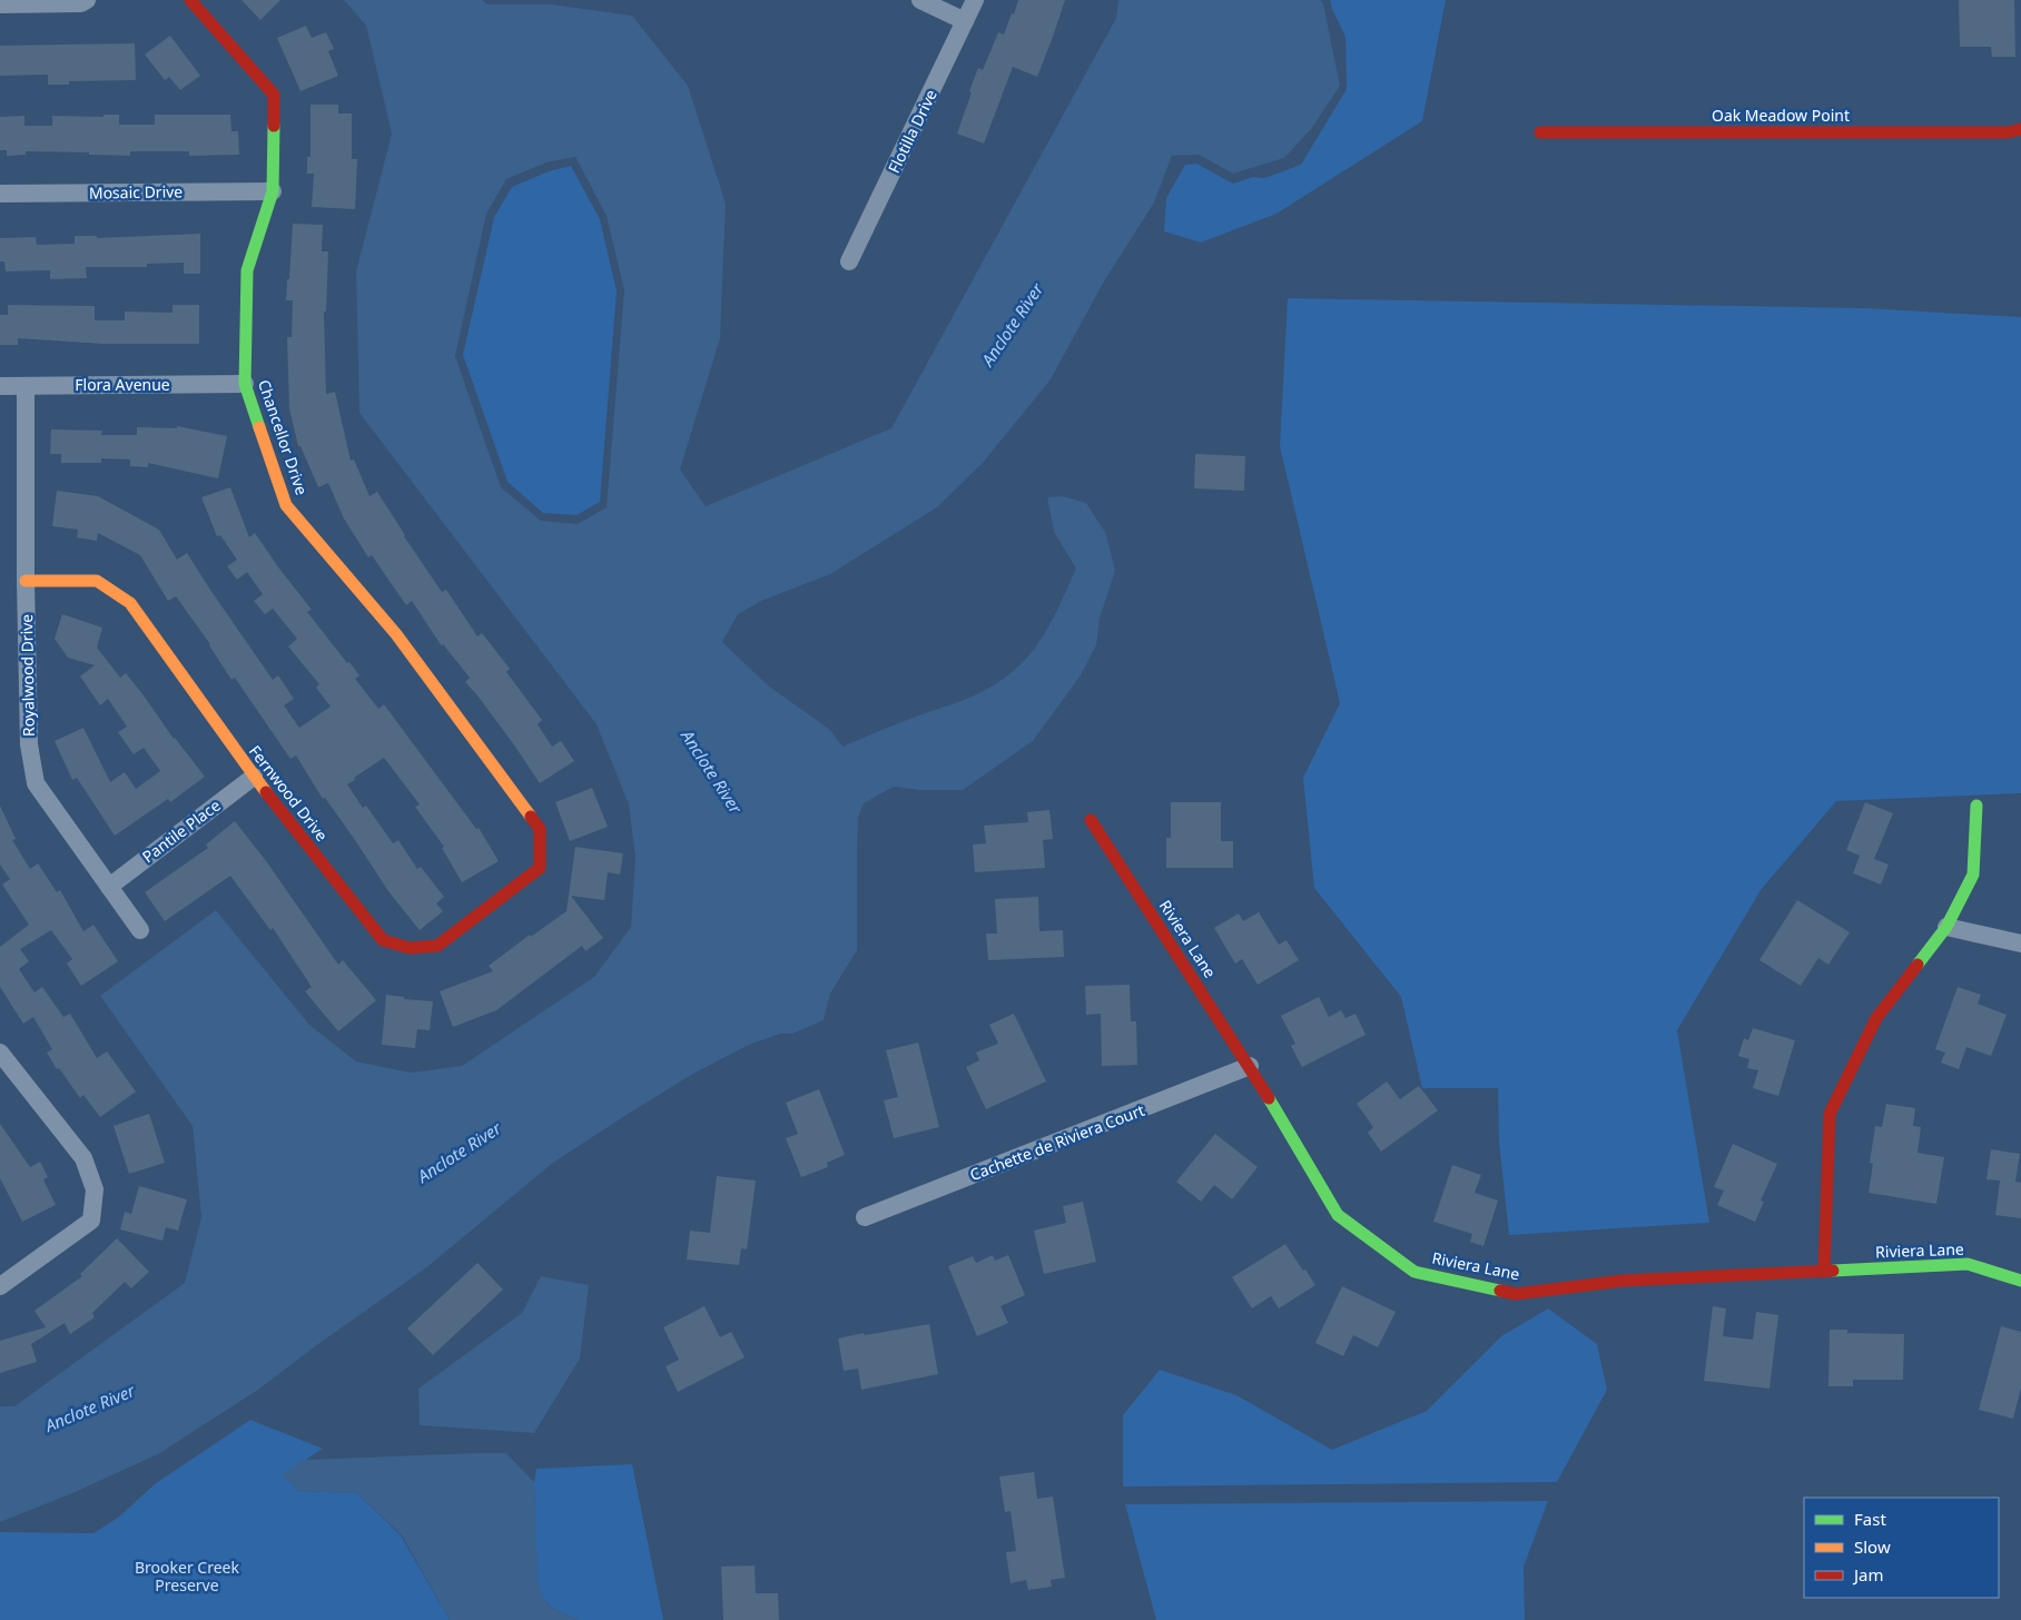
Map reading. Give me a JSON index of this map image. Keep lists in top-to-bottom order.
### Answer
{
  "streets": {
    "street": [
      "Oak Meadow Point",
      "Flotilla Drive",
      "Mosaic Drive",
      "Flora Avenue",
      "Chancellor Drive",
      "Royalwood Drive",
      "Fernwood Drive",
      "Pantile Place",
      "Riviera Lane",
      "Cachette de Riviera Court"
    ]
  },
  "crossings": [
    ["Mosaic Drive", "Chancellor Drive"],
    ["Flora Avenue", "Chancellor Drive"],
    ["Flora Avenue", "Royalwood Drive"],
    ["Chancellor Drive", "Fernwood Drive"],
    ["Royalwood Drive", "Fernwood Drive"],
    ["Royalwood Drive", "Pantile Place"],
    ["Fernwood Drive", "Pantile Place"],
    ["Riviera Lane", "Cachette de Riviera Court"]
  ],
  "water": ["Anclote River"],
  "parks": ["Brooker Creek Preserve"],
  "legend": ["Fast", "Slow", "Jam"]
}
